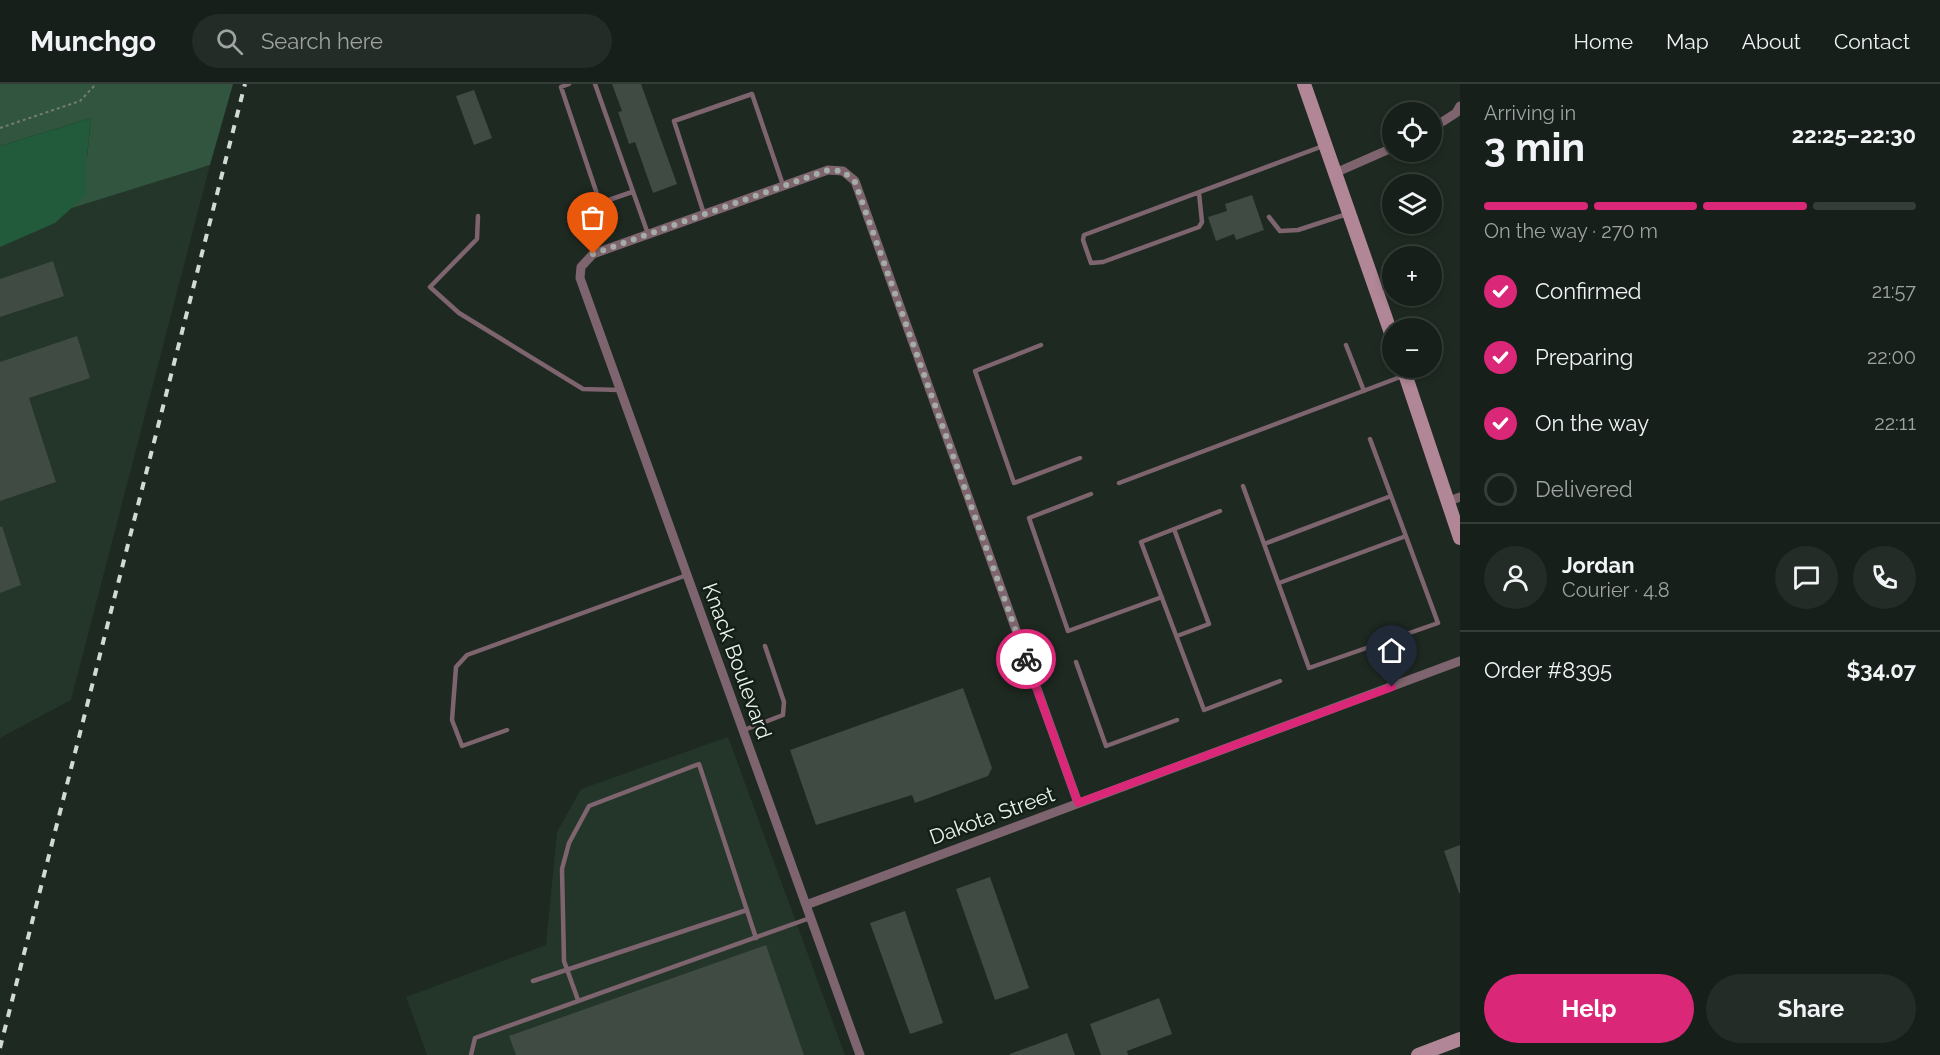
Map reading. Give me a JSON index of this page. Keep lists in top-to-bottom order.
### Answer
{
  "streets": {
    "street": ["Knack Boulevard", "Dakota Street"]
  },
  "crossings": [
    ["Knack Boulevard", "Dakota Street"]
  ],
  "page": {
    "header": "Munchgo",
    "search": "Search here",
    "nav": [
      "Home",
      "Map",
      "About",
      "Contact"
    ],
    "heading": ["3 min", "Arriving in", "22:25–22:30"],
    "panel": [
      "Jordan",
      "Courier · 4.8",
      "Order #8395",
      "$34.07"
    ],
    "map_buttons": ["+", "−"],
    "bar": "On the way · 270 m",
    "list": [
      ["Confirmed", "21:57"],
      ["Preparing", "22:00"],
      ["On the way", "22:11"],
      "Delivered"
    ],
    "buttons": ["Help", "Share"]
  }
}
